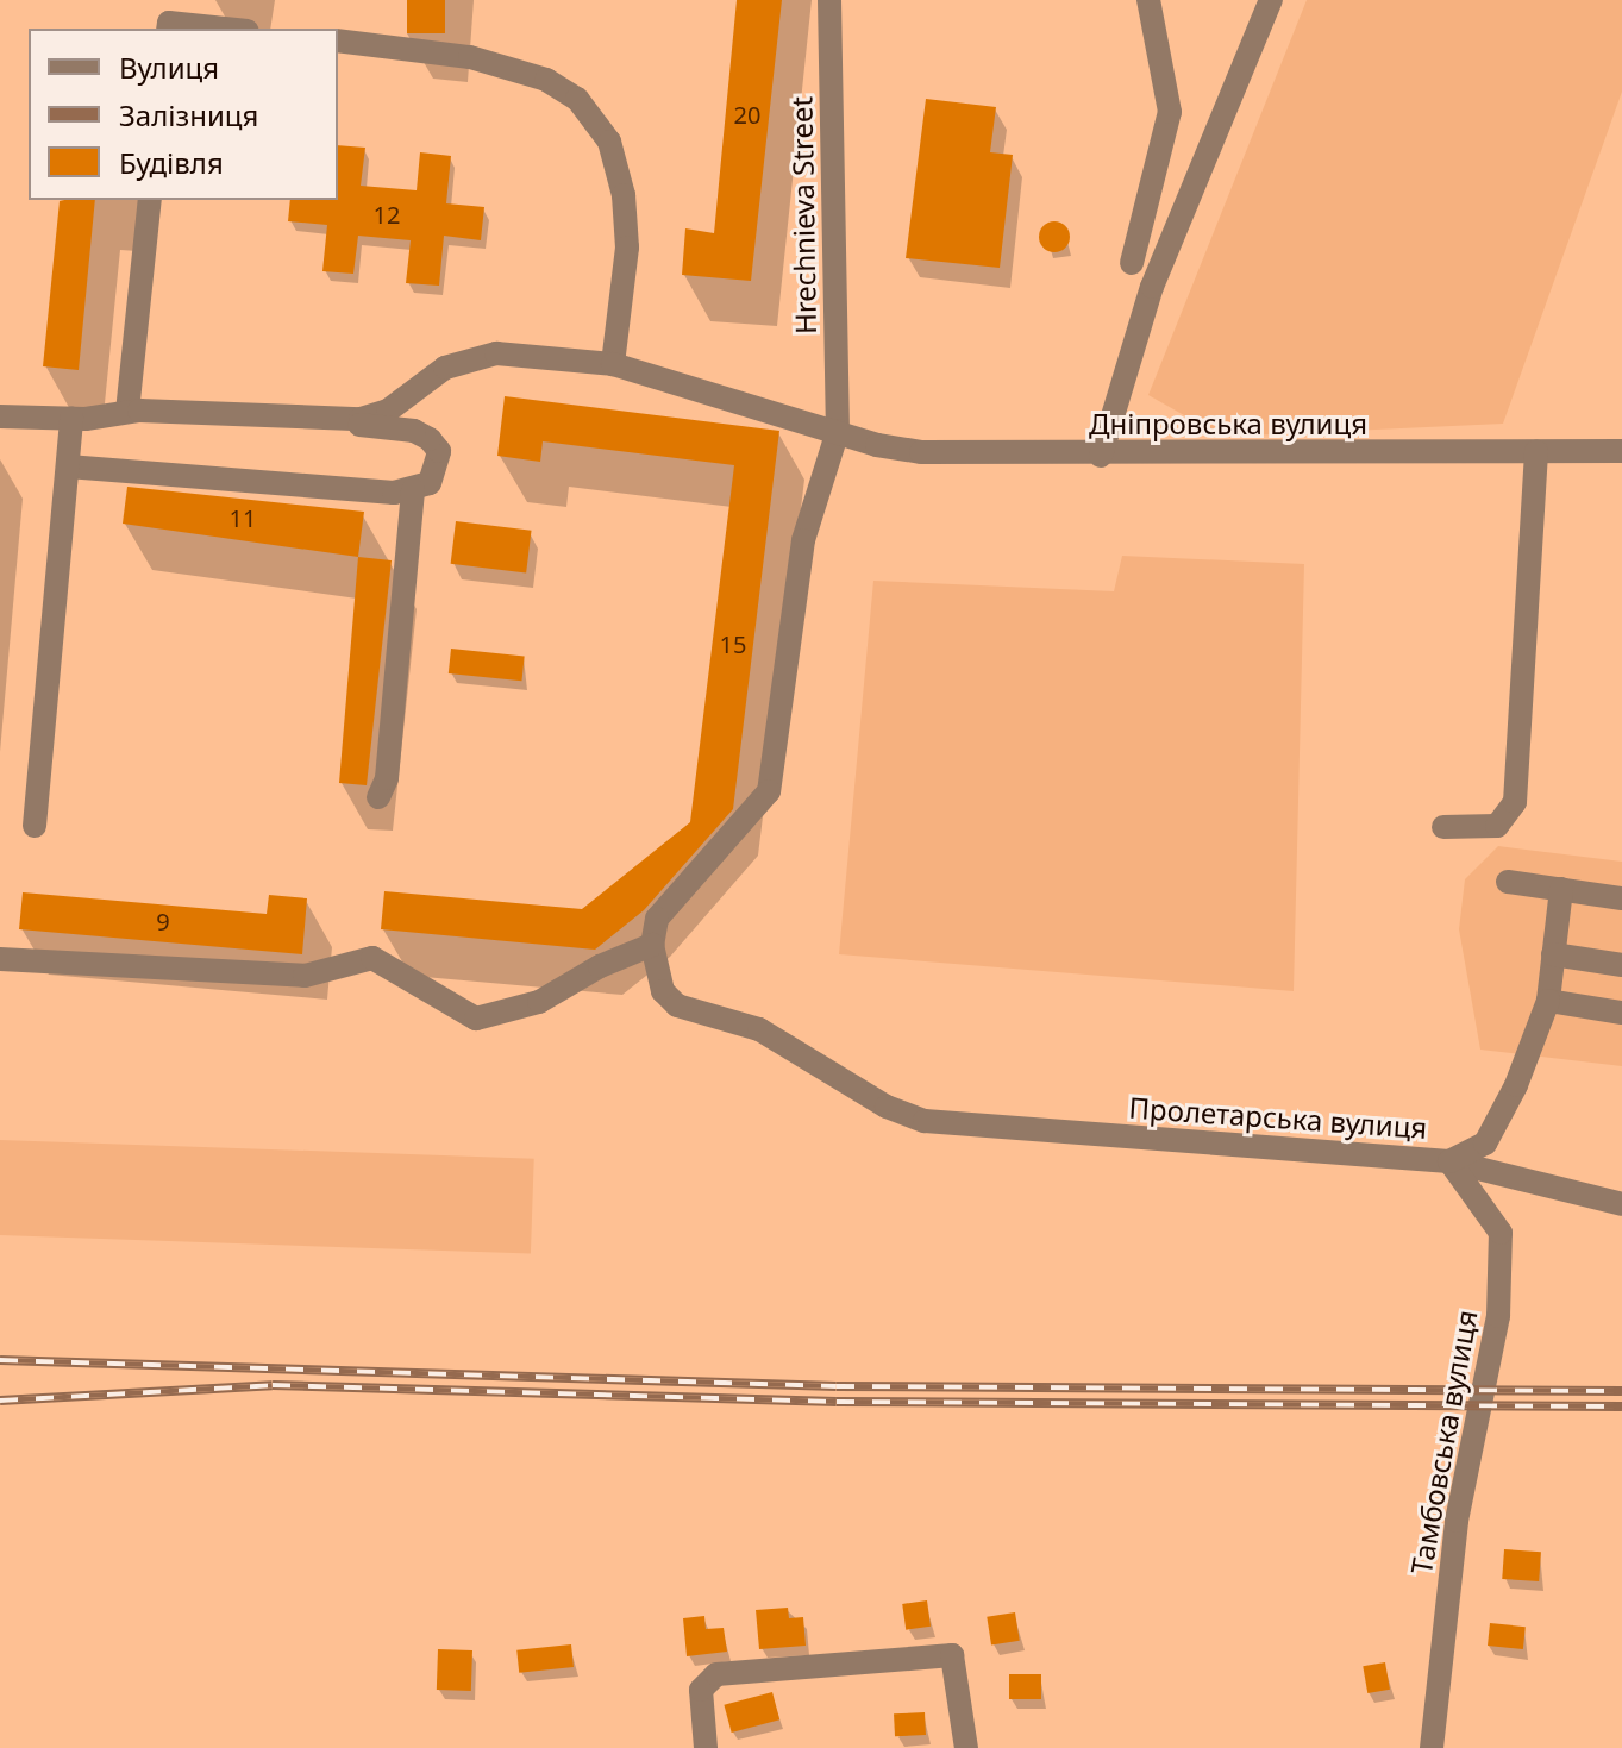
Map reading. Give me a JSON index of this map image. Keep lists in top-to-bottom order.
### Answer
{
  "streets": {
    "street": [
      "Hrechnieva Street",
      "Дніпровська вулиця",
      "Пролетарська вулиця",
      "Тамбовська вулиця"
    ]
  },
  "crossings": [
    ["Hrechnieva Street", "Дніпровська вулиця"],
    ["Hrechnieva Street", "Пролетарська вулиця"],
    ["Пролетарська вулиця", "Тамбовська вулиця"]
  ],
  "house_numbers": [
    "20",
    "12",
    "11",
    "15",
    "9"
  ],
  "legend": ["Вулиця", "Залізниця", "Будівля"]
}
